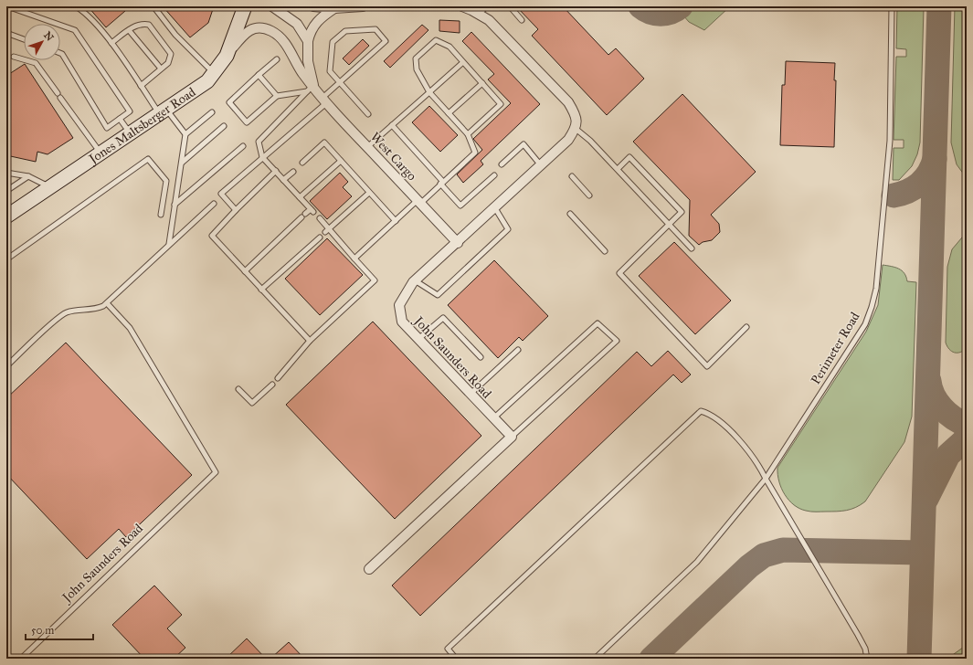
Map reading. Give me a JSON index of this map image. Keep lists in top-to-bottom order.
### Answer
{
  "streets": {
    "street": ["Jones Maltsberger Road", "West Cargo", "John Saunders Road"],
    "lane": ["Perimeter Road"]
  },
  "crossings": [
    ["Jones Maltsberger Road", "West Cargo"],
    ["West Cargo", "John Saunders Road"]
  ],
  "scale_bar": "50 m",
  "north": "top right"
}
